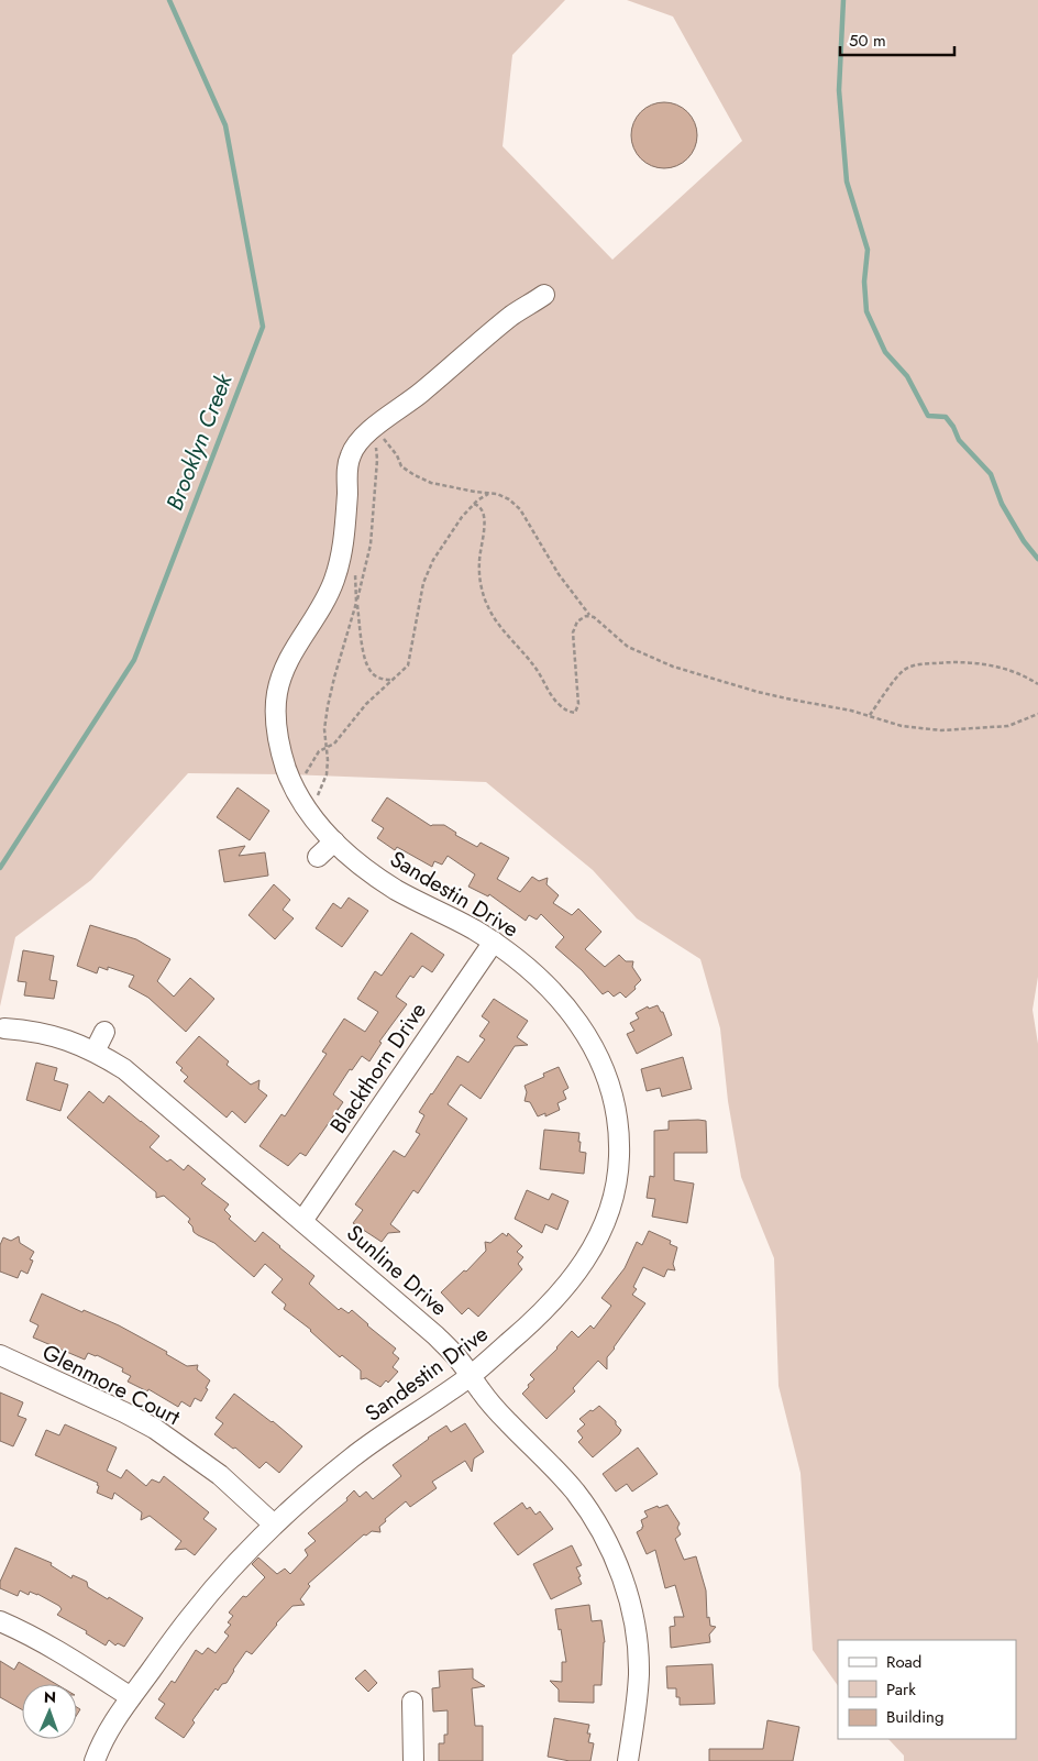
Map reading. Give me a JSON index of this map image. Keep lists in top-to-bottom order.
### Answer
{
  "streets": {
    "street": [
      "Sandestin Drive",
      "Blackthorn Drive",
      "Sunline Drive",
      "Glenmore Court"
    ]
  },
  "crossings": [
    ["Sandestin Drive", "Blackthorn Drive"],
    ["Sandestin Drive", "Sunline Drive"],
    ["Sandestin Drive", "Glenmore Court"],
    ["Blackthorn Drive", "Sunline Drive"]
  ],
  "water": ["Brooklyn Creek"],
  "legend": ["Road", "Park", "Building"],
  "scale_bar": "50 m",
  "north": "top"
}
